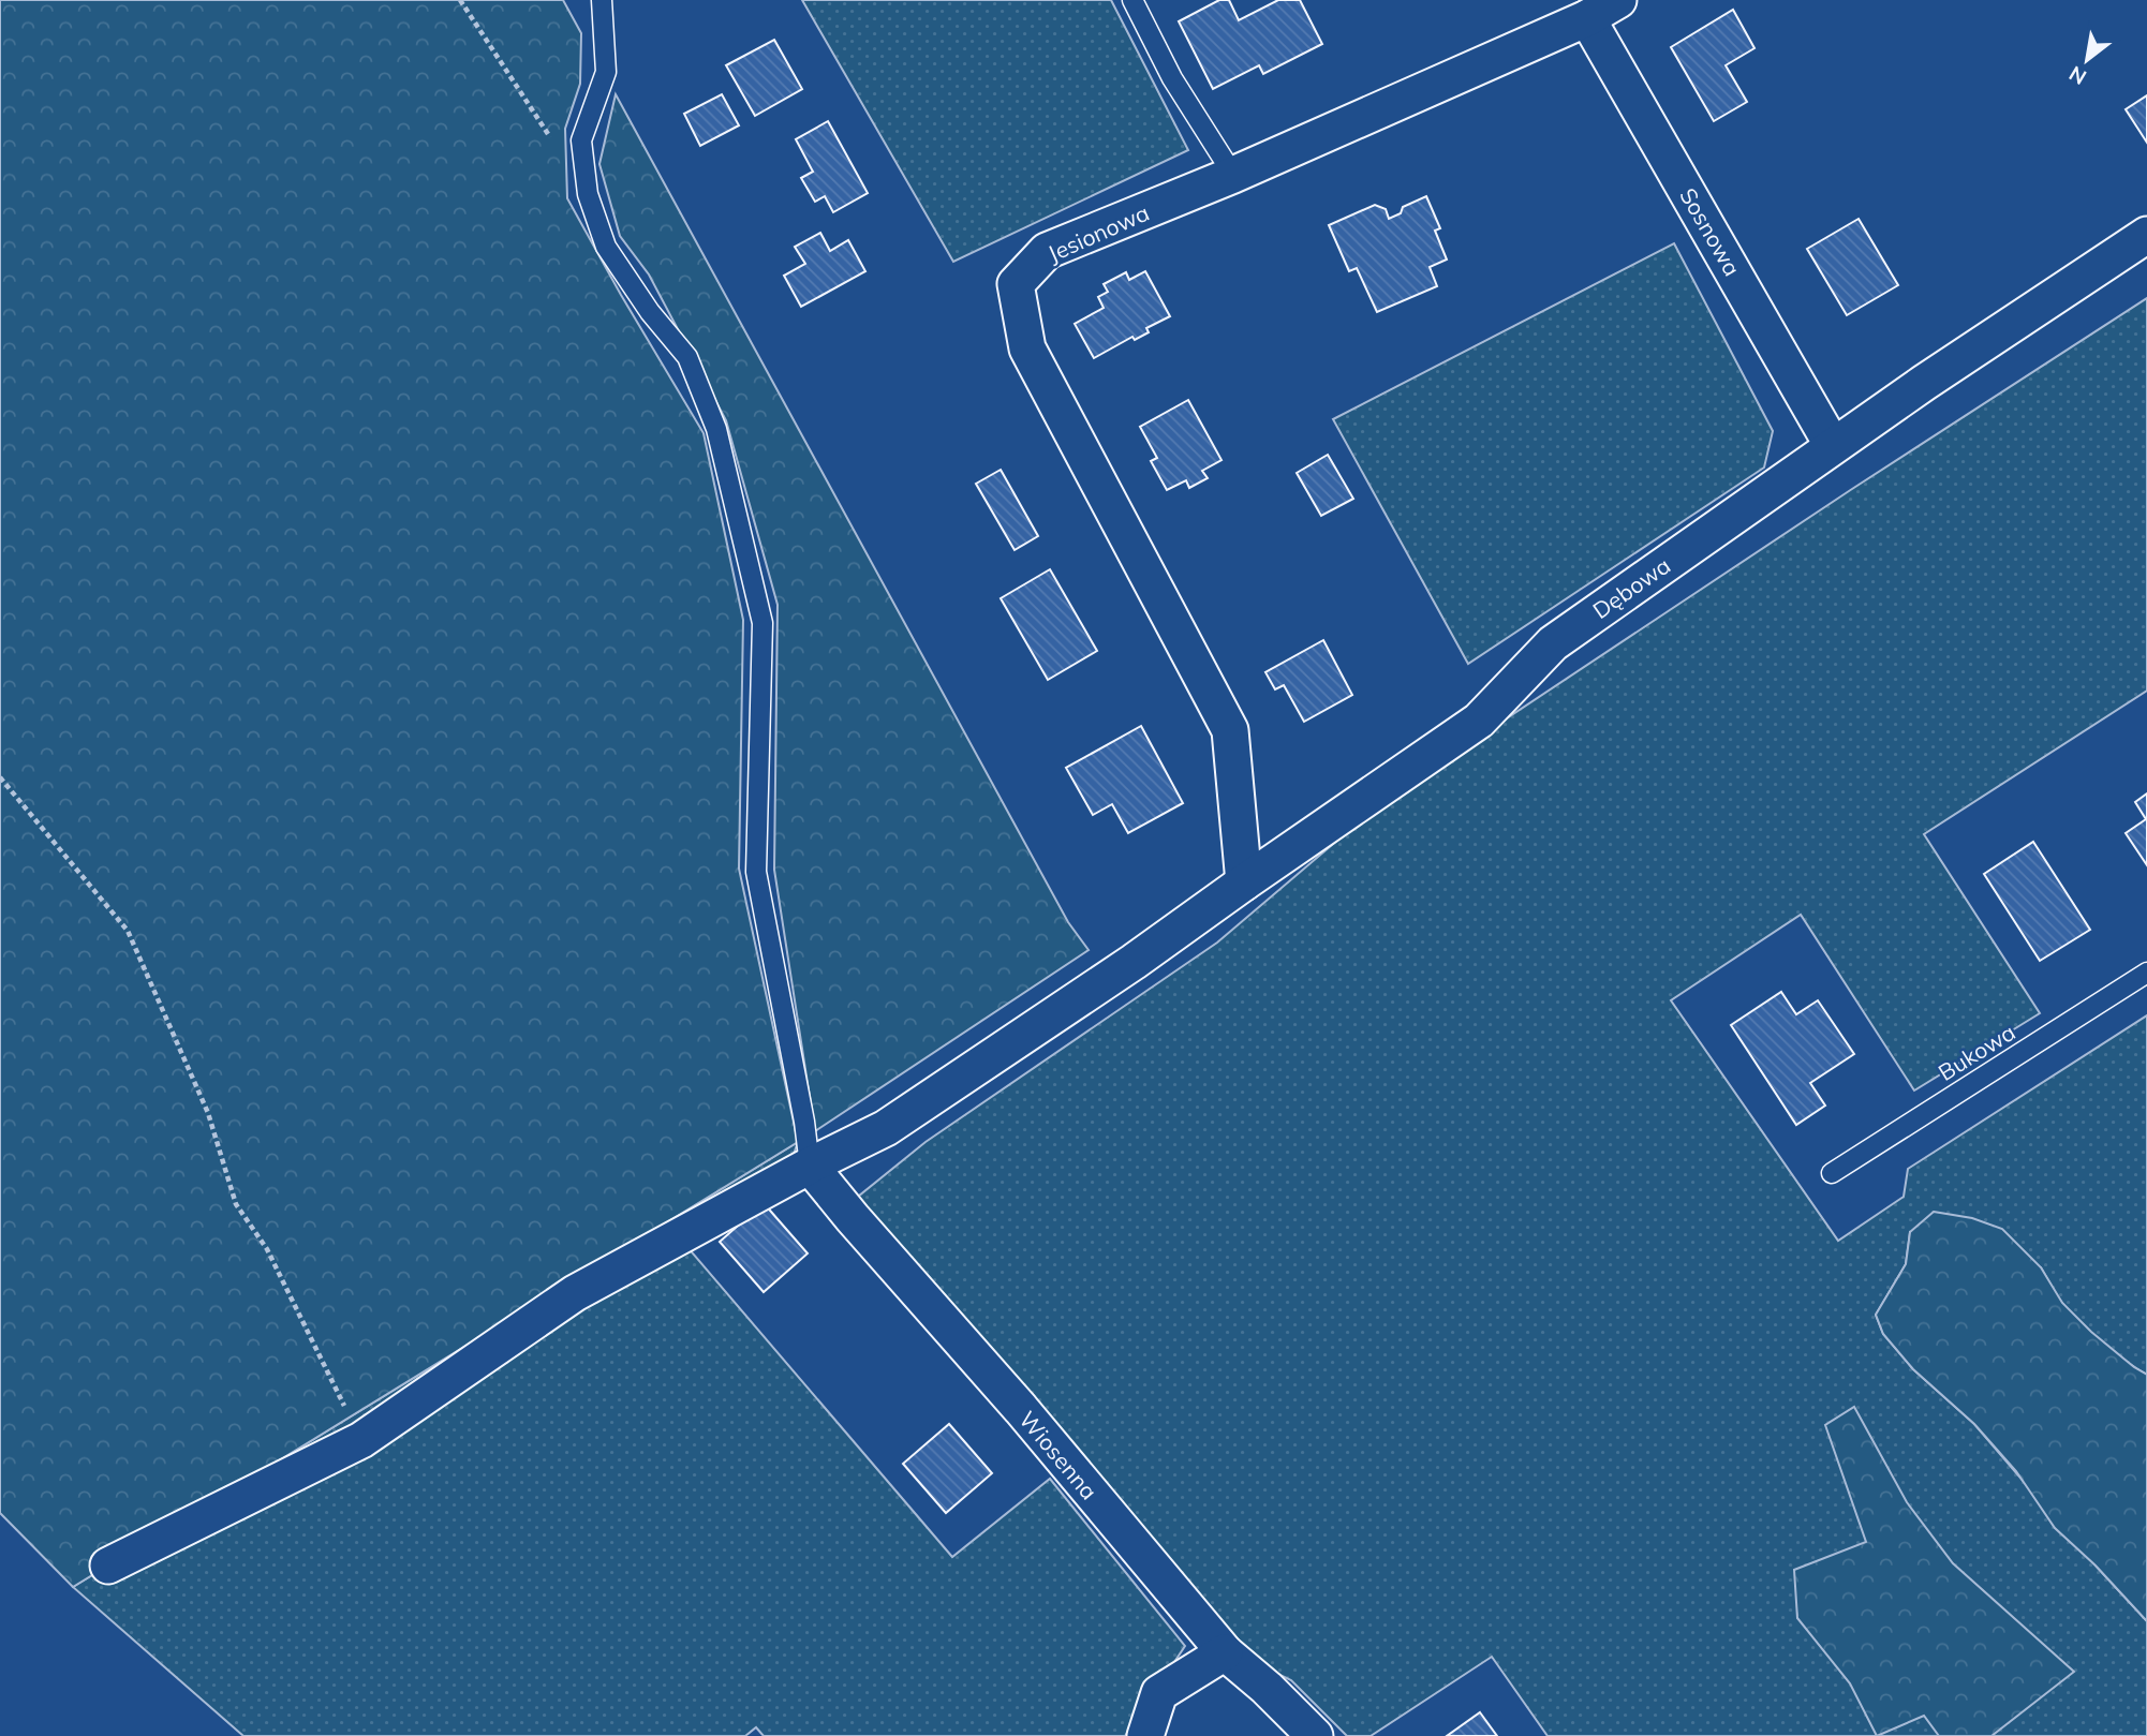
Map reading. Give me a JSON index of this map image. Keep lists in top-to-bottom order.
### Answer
{
  "streets": {
    "street": [
      "Sosnowa",
      "Jesionowa",
      "Dębowa",
      "Wiosenna"
    ],
    "lane": ["Bukowa"]
  },
  "crossings": [
    ["Sosnowa", "Jesionowa"],
    ["Sosnowa", "Dębowa"],
    ["Jesionowa", "Dębowa"],
    ["Dębowa", "Wiosenna"]
  ],
  "north": "bottom left"
}
